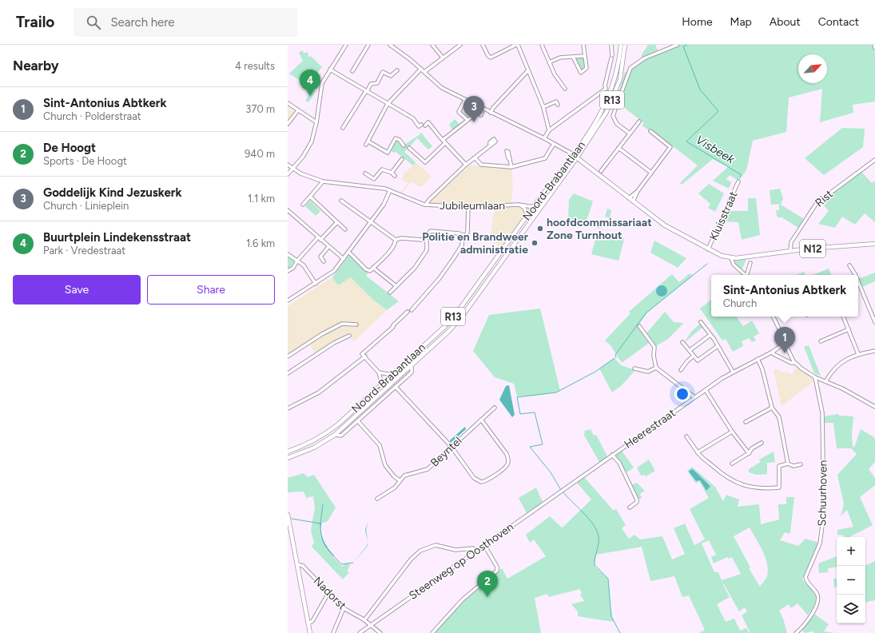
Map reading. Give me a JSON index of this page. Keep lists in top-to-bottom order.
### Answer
{
  "streets": {
    "main road": ["R13", "Noord-Brabantlaan", "N12"],
    "street": [
      "Rist",
      "Jubileumlaan",
      "Kluisstraat",
      "Heerestraat",
      "Beyntel",
      "Schuurhoven",
      "Steenweg op Oosthoven",
      "Nadorst"
    ]
  },
  "crossings": [
    ["Noord-Brabantlaan", "Jubileumlaan"],
    ["Noord-Brabantlaan", "N12"],
    ["Rist", "N12"],
    ["Kluisstraat", "N12"],
    ["Heerestraat", "Steenweg op Oosthoven"],
    ["Steenweg op Oosthoven", "Nadorst"]
  ],
  "water": ["Visbeek"],
  "places": ["hoofdcommissariaat Zone Turnhout", "Politie en Brandweer administratie"],
  "north": "top right",
  "page": {
    "header": "Trailo",
    "search": "Search here",
    "nav": [
      "Home",
      "Map",
      "About",
      "Contact"
    ],
    "heading": ["Nearby", "4 results"],
    "pins": [
      "4",
      "3",
      "1",
      "2"
    ],
    "list": [
      {
        "mark": "1",
        "name": "Sint-Antonius Abtkerk",
        "note": "Church · Polderstraat",
        "value": "370 m"
      },
      {
        "mark": "2",
        "name": "De Hoogt",
        "note": "Sports · De Hoogt",
        "value": "940 m"
      },
      {
        "mark": "3",
        "name": "Goddelijk Kind Jezuskerk",
        "note": "Church · Linieplein",
        "value": "1.1 km"
      },
      {
        "mark": "4",
        "name": "Buurtplein Lindekensstraat",
        "note": "Park · Vredestraat",
        "value": "1.6 km"
      }
    ],
    "buttons": ["Save", "Share"],
    "popup": ["Sint-Antonius Abtkerk", "Church"],
    "map_buttons": ["+", "−"]
  }
}
